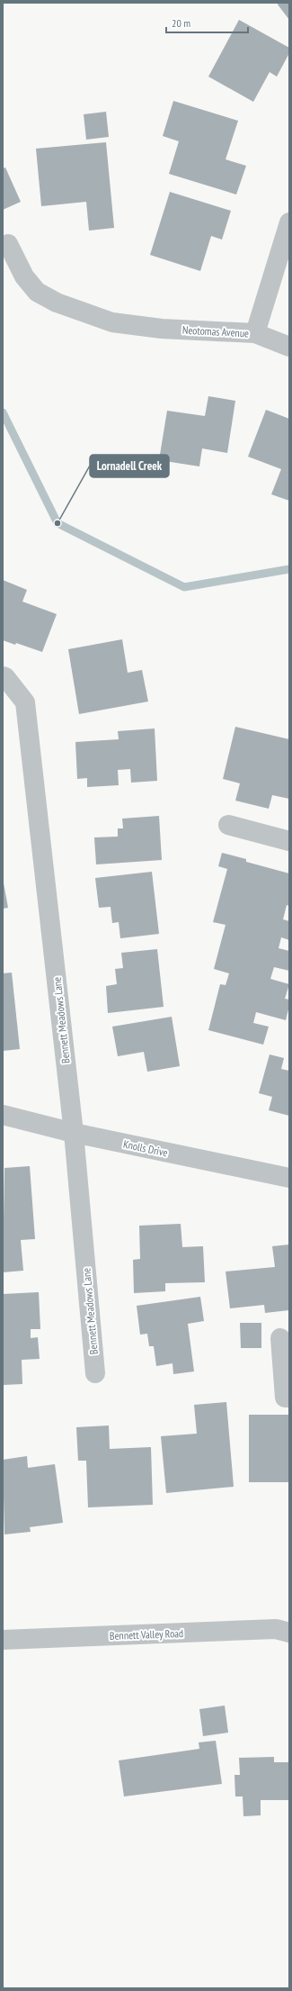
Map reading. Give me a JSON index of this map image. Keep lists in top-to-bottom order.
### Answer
{
  "streets": {
    "street": [
      "Neotomas Avenue",
      "Bennett Meadows Lane",
      "Knolls Drive",
      "Bennett Valley Road"
    ]
  },
  "crossings": [
    ["Bennett Meadows Lane", "Knolls Drive"]
  ],
  "places": ["Lornadell Creek"],
  "scale_bar": "20 m"
}
